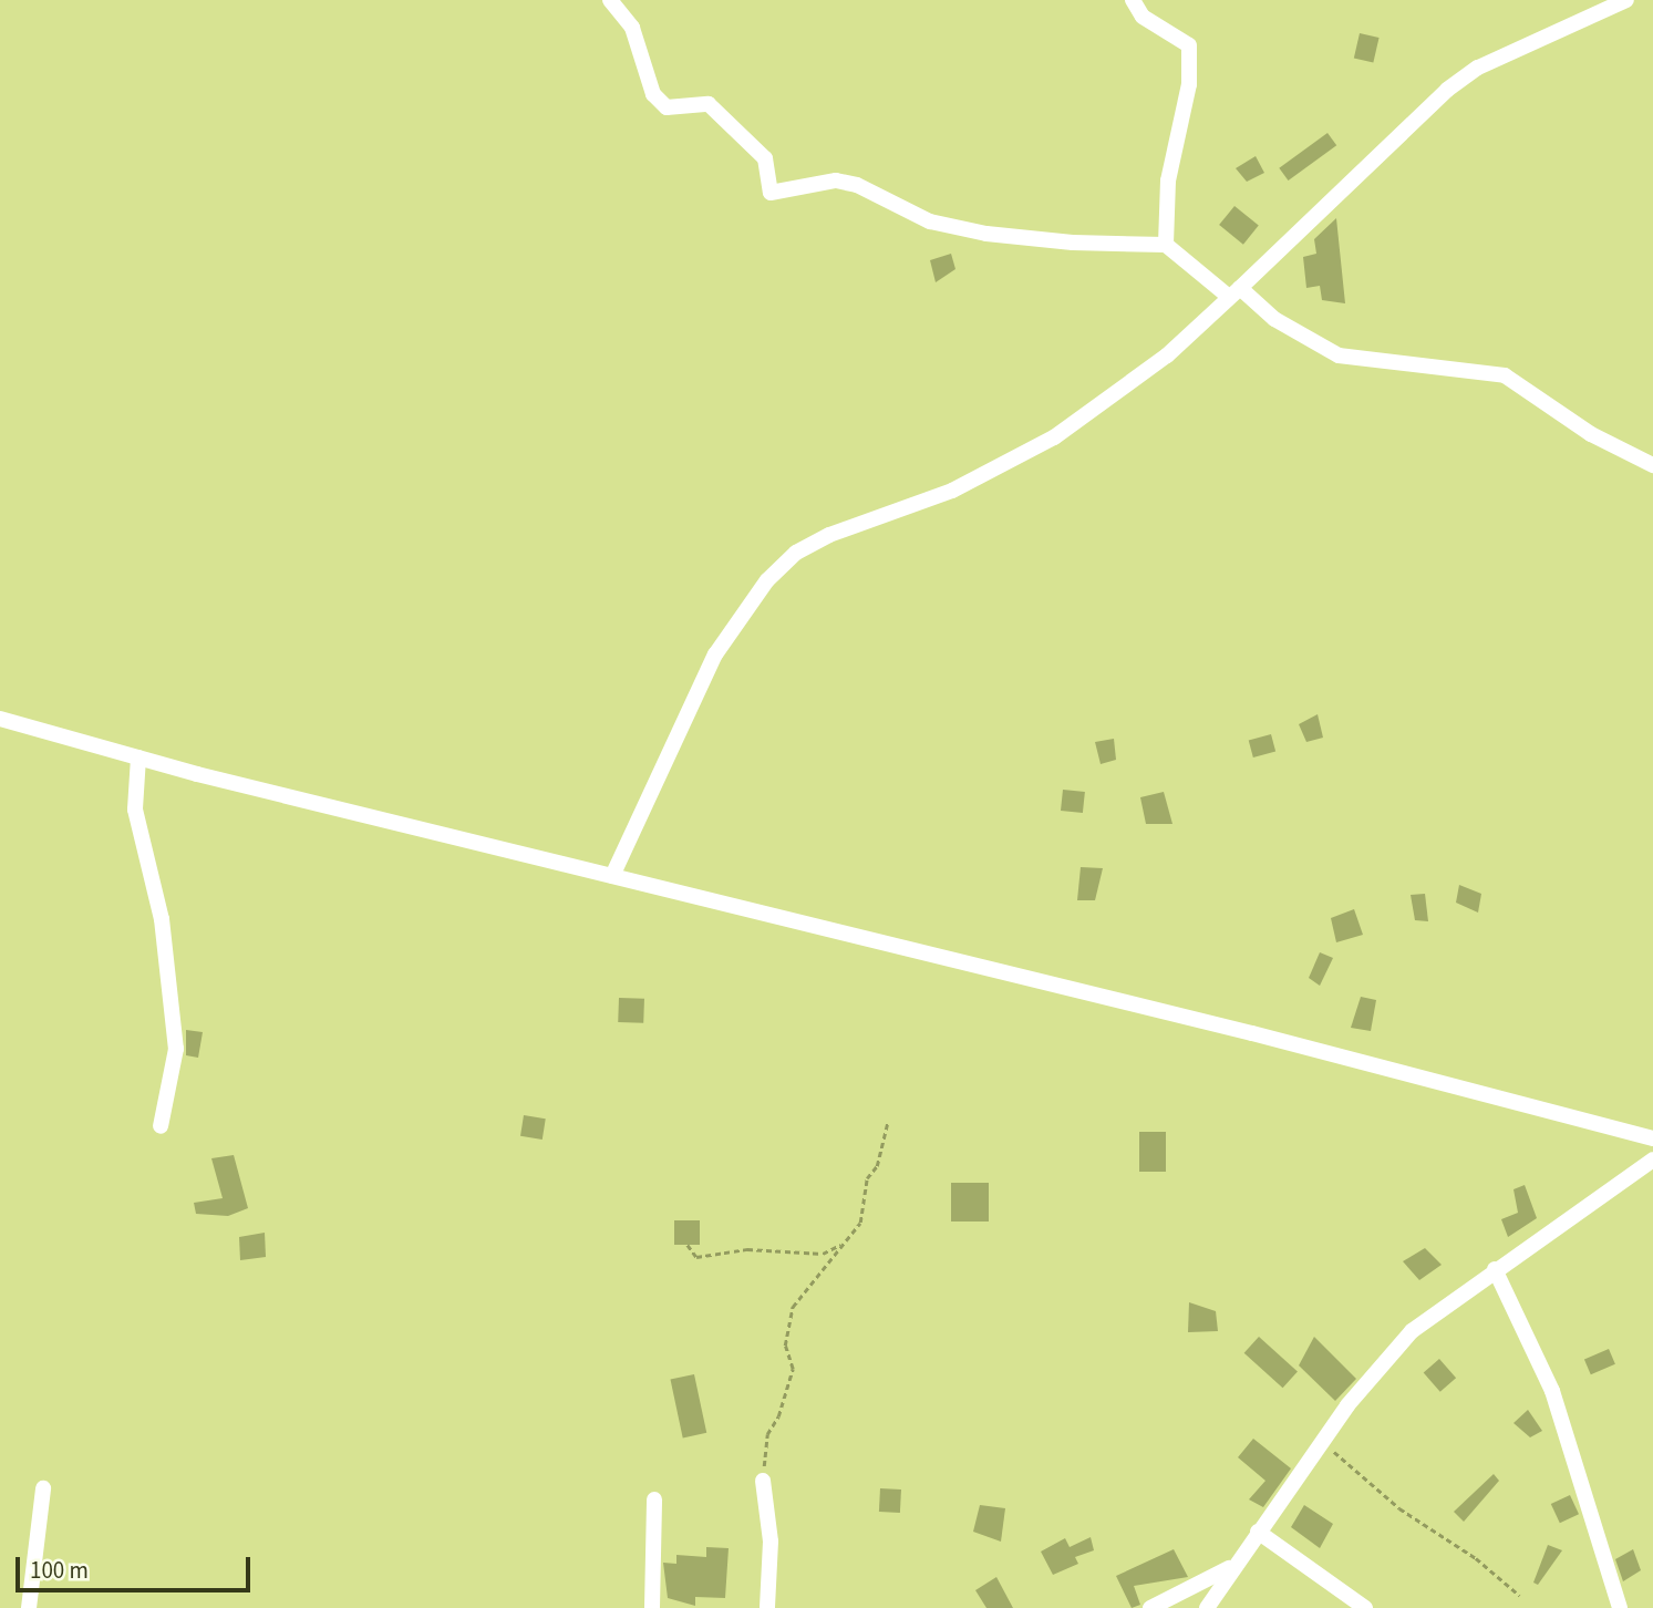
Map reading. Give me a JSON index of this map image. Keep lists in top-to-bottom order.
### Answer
{
  "scale_bar": "100 m"
}
